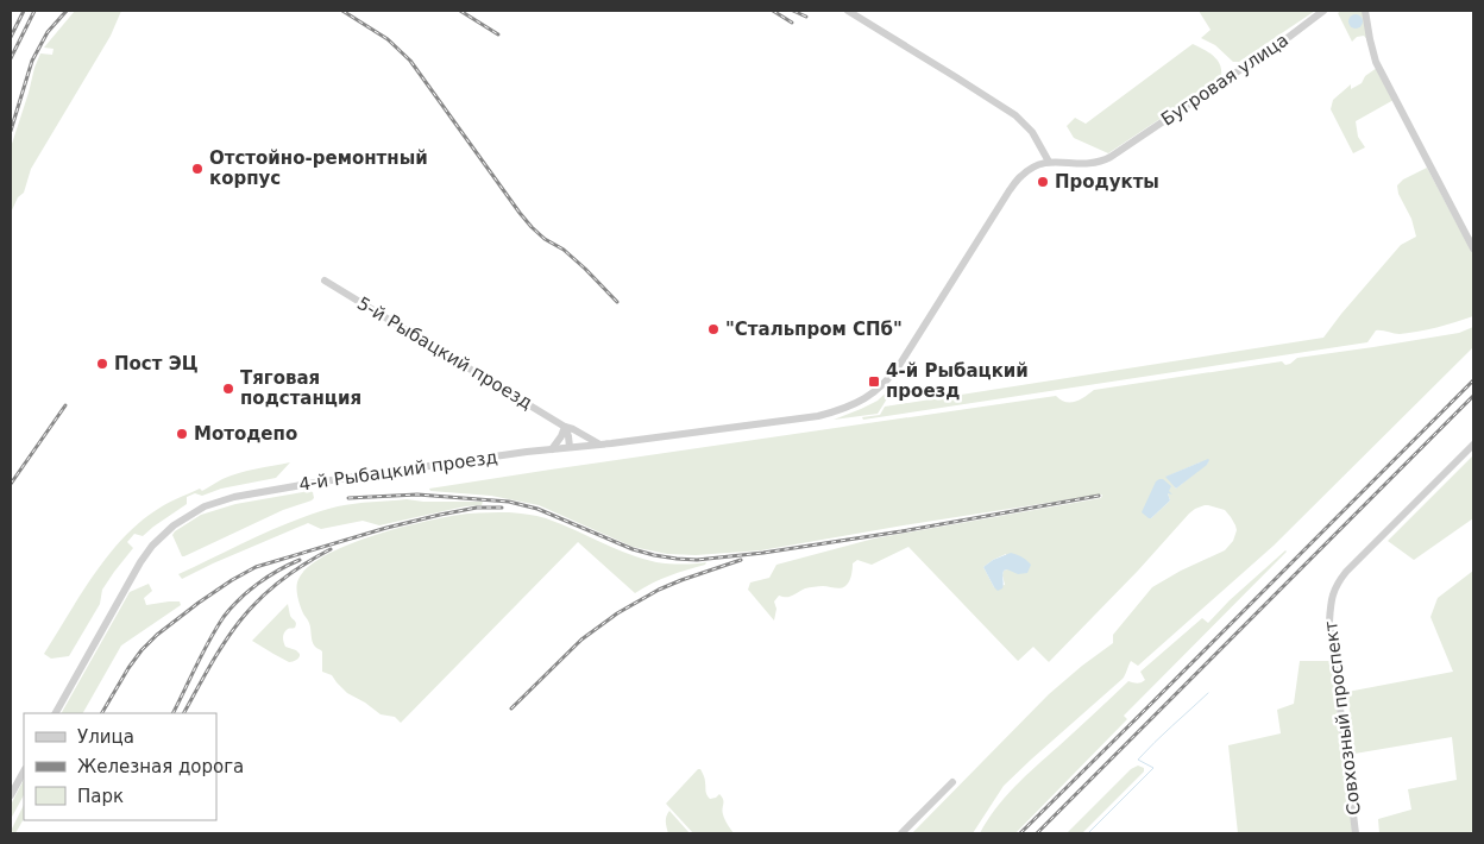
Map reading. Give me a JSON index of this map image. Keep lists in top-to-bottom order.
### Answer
{
  "streets": {
    "street": [
      "Бугровая улица",
      "5-й Рыбацкий проезд",
      "4-й Рыбацкий проезд",
      "Совхозный проспект"
    ]
  },
  "crossings": [
    ["Бугровая улица", "4-й Рыбацкий проезд"],
    ["5-й Рыбацкий проезд", "4-й Рыбацкий проезд"]
  ],
  "places": {
    "other": [
      "Отстойно-ремонтный корпус",
      "Продукты",
      "\"Стальпром СПб\"",
      "Пост ЭЦ",
      "Тяговая подстанция",
      "Мотодепо"
    ],
    "transit": ["4-й Рыбацкий проезд"]
  },
  "legend": ["Улица", "Железная дорога", "Парк"]
}
